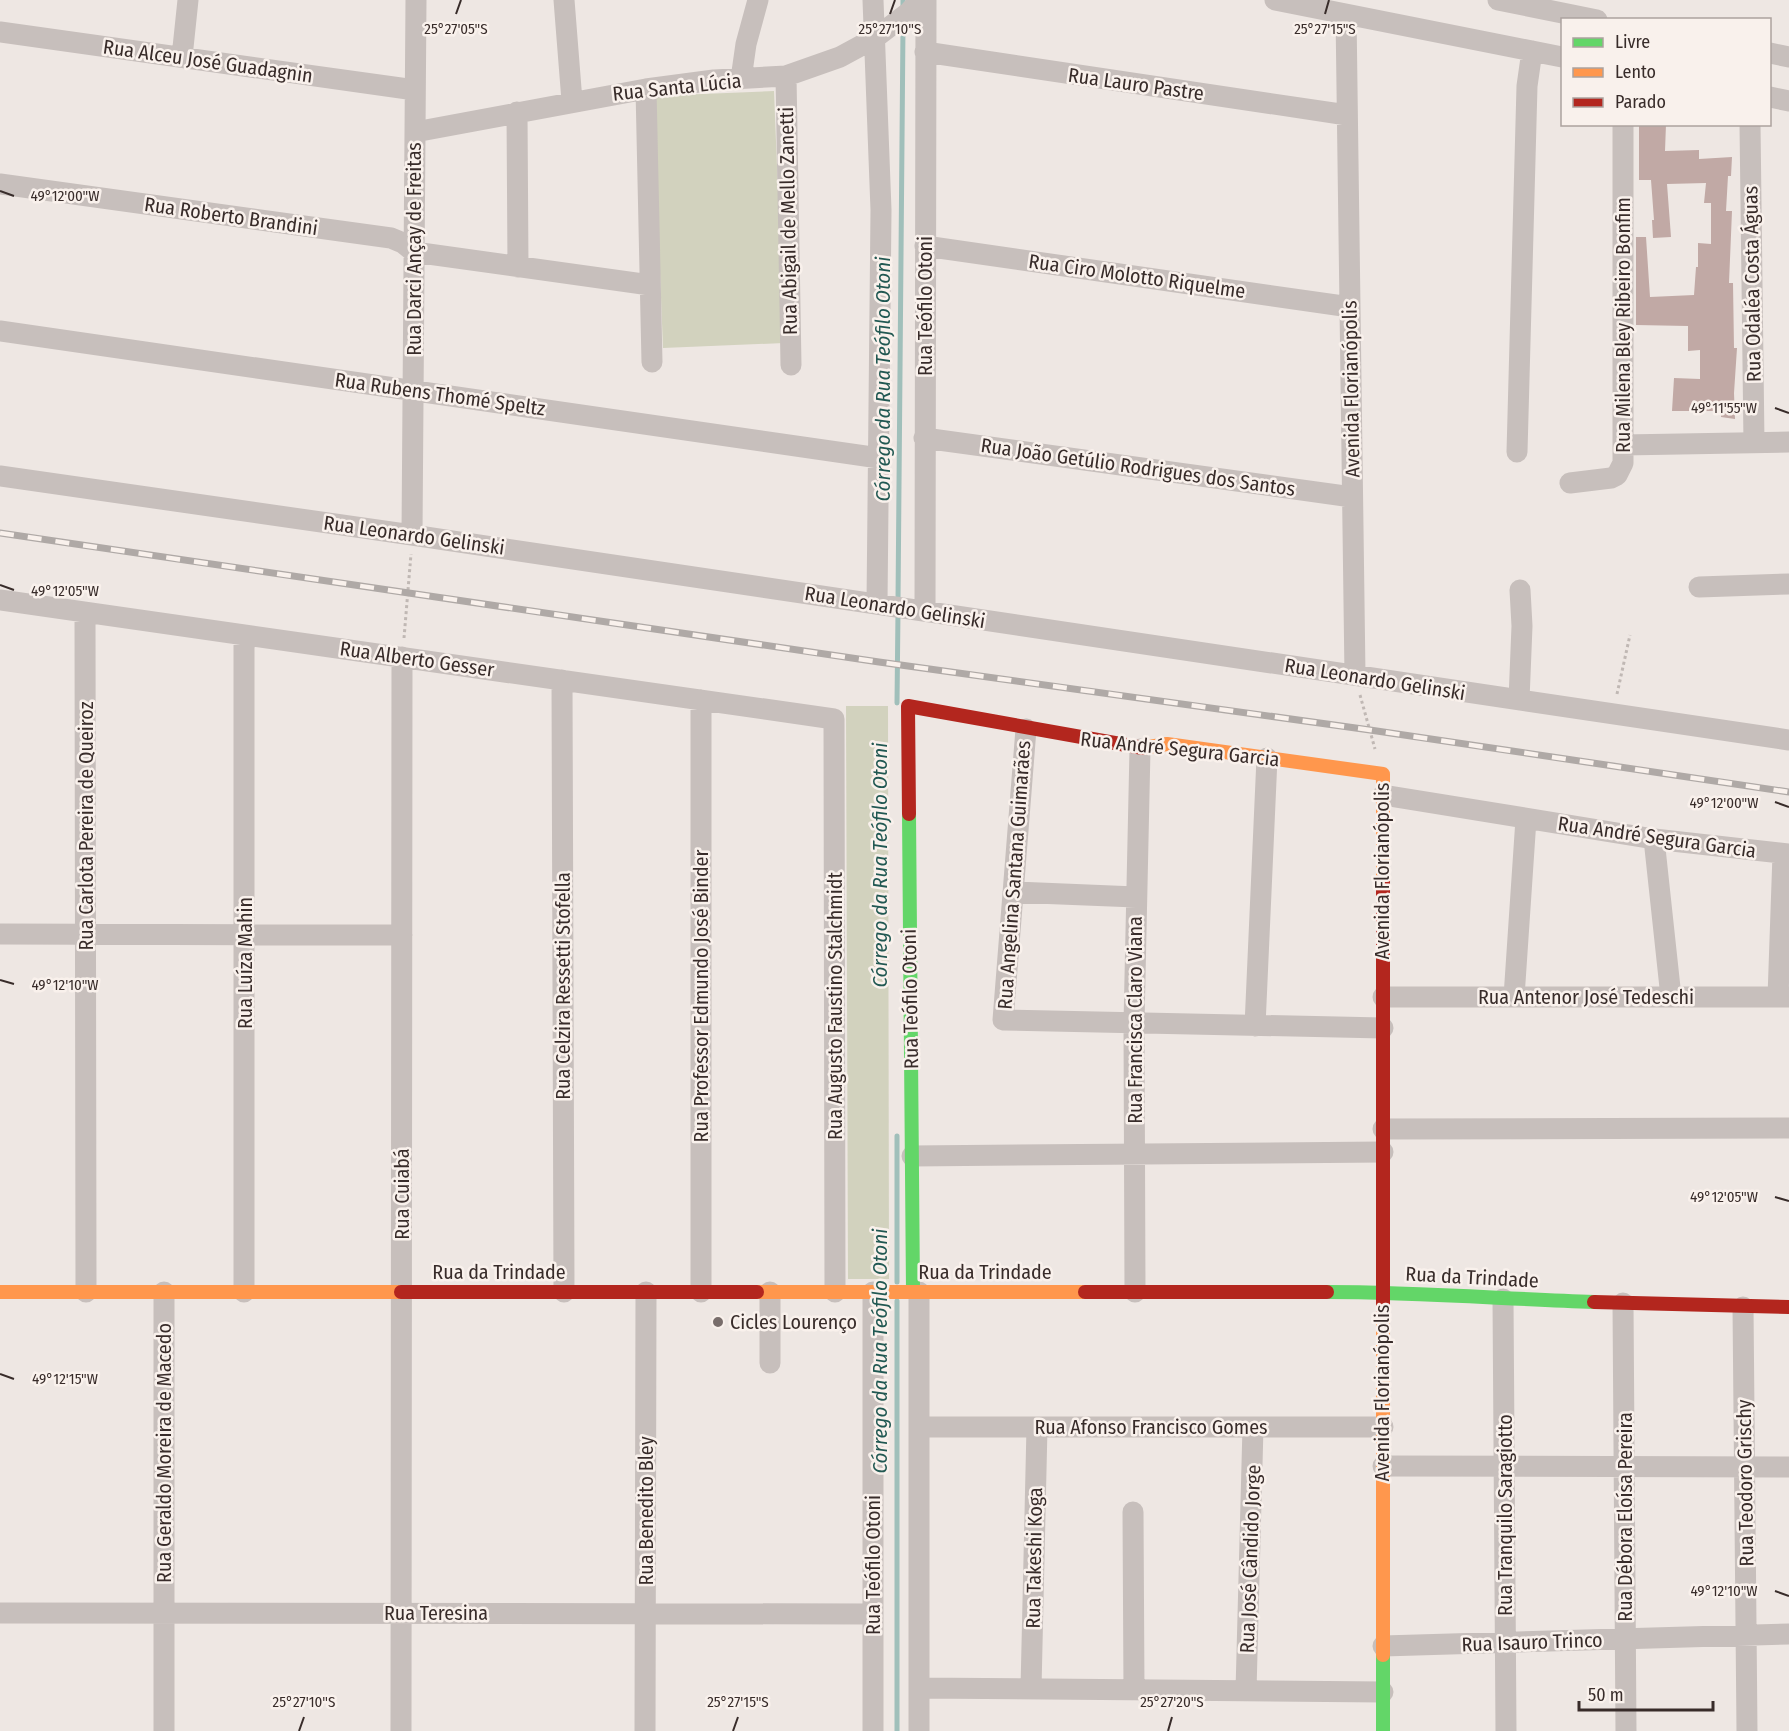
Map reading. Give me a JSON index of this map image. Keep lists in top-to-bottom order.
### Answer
{
  "streets": {
    "street": [
      "Rua Alceu José Guadagnin",
      "Rua Lauro Pastre",
      "Rua Santa Lúcia",
      "Rua Roberto Brandini",
      "Rua Abigail de Mello Zanetti",
      "Rua Darci Ançay de Freitas",
      "Rua Ciro Molotto Riquelme",
      "Rua Odaléa Costa Águas",
      "Rua Teófilo Otoni",
      "Rua Milena Bley Ribeiro Bonfim",
      "Avenida Florianópolis",
      "Rua Rubens Thomé Speltz",
      "Rua João Getúlio Rodrigues dos Santos",
      "Rua Leonardo Gelinski",
      "Rua Alberto Gesser",
      "Rua André Segura Garcia",
      "Rua Carlota Pereira de Queiroz",
      "Rua Angelina Santana Guimarães",
      "Rua Luíza Mahin",
      "Rua Celzira Ressetti Stofella",
      "Rua Professor Edmundo José Binder",
      "Rua Antenor José Tedeschi",
      "Rua Augusto Faustino Stalchmidt",
      "Rua Francisca Claro Viana",
      "Rua Cuiabá",
      "Rua da Trindade",
      "Rua Afonso Francisco Gomes",
      "Rua Geraldo Moreira de Macedo",
      "Rua Teodoro Grischy",
      "Rua Benedito Bley",
      "Rua Tranquilo Saragiotto",
      "Rua Débora Eloísa Pereira",
      "Rua Takeshi Koga",
      "Rua José Cândido Jorge",
      "Rua Teresina",
      "Rua Isauro Trinco"
    ]
  },
  "crossings": [
    ["Rua Alceu José Guadagnin", "Rua Darci Ançay de Freitas"],
    ["Rua Lauro Pastre", "Rua Teófilo Otoni"],
    ["Rua Lauro Pastre", "Avenida Florianópolis"],
    ["Rua Santa Lúcia", "Rua Abigail de Mello Zanetti"],
    ["Rua Santa Lúcia", "Rua Darci Ançay de Freitas"],
    ["Rua Santa Lúcia", "Rua Teófilo Otoni"],
    ["Rua Roberto Brandini", "Rua Darci Ançay de Freitas"],
    ["Rua Darci Ançay de Freitas", "Rua Rubens Thomé Speltz"],
    ["Rua Darci Ançay de Freitas", "Rua Leonardo Gelinski"],
    ["Rua Ciro Molotto Riquelme", "Rua Teófilo Otoni"],
    ["Rua Ciro Molotto Riquelme", "Avenida Florianópolis"],
    ["Rua Teófilo Otoni", "Rua João Getúlio Rodrigues dos Santos"],
    ["Rua Teófilo Otoni", "Rua Leonardo Gelinski"],
    ["Rua Teófilo Otoni", "Rua André Segura Garcia"],
    ["Rua Teófilo Otoni", "Rua da Trindade"],
    ["Rua Teófilo Otoni", "Rua Afonso Francisco Gomes"],
    ["Rua Teófilo Otoni", "Rua Teresina"],
    ["Avenida Florianópolis", "Rua João Getúlio Rodrigues dos Santos"],
    ["Avenida Florianópolis", "Rua Leonardo Gelinski"],
    ["Avenida Florianópolis", "Rua André Segura Garcia"],
    ["Avenida Florianópolis", "Rua Antenor José Tedeschi"],
    ["Avenida Florianópolis", "Rua da Trindade"],
    ["Avenida Florianópolis", "Rua Afonso Francisco Gomes"],
    ["Avenida Florianópolis", "Rua Isauro Trinco"],
    ["Rua Alberto Gesser", "Rua Carlota Pereira de Queiroz"],
    ["Rua Alberto Gesser", "Rua Luíza Mahin"],
    ["Rua Alberto Gesser", "Rua Celzira Ressetti Stofella"],
    ["Rua Alberto Gesser", "Rua Professor Edmundo José Binder"],
    ["Rua Alberto Gesser", "Rua Augusto Faustino Stalchmidt"],
    ["Rua Alberto Gesser", "Rua Cuiabá"],
    ["Rua André Segura Garcia", "Rua Angelina Santana Guimarães"],
    ["Rua André Segura Garcia", "Rua Francisca Claro Viana"],
    ["Rua Carlota Pereira de Queiroz", "Rua da Trindade"],
    ["Rua Angelina Santana Guimarães", "Rua Francisca Claro Viana"],
    ["Rua Luíza Mahin", "Rua da Trindade"],
    ["Rua Celzira Ressetti Stofella", "Rua da Trindade"],
    ["Rua Professor Edmundo José Binder", "Rua da Trindade"],
    ["Rua Augusto Faustino Stalchmidt", "Rua da Trindade"],
    ["Rua Francisca Claro Viana", "Rua da Trindade"],
    ["Rua Cuiabá", "Rua da Trindade"],
    ["Rua Cuiabá", "Rua Teresina"],
    ["Rua da Trindade", "Rua Geraldo Moreira de Macedo"],
    ["Rua da Trindade", "Rua Teodoro Grischy"],
    ["Rua da Trindade", "Rua Benedito Bley"],
    ["Rua da Trindade", "Rua Tranquilo Saragiotto"],
    ["Rua da Trindade", "Rua Débora Eloísa Pereira"],
    ["Rua Afonso Francisco Gomes", "Rua Takeshi Koga"],
    ["Rua Afonso Francisco Gomes", "Rua José Cândido Jorge"],
    ["Rua Geraldo Moreira de Macedo", "Rua Teresina"],
    ["Rua Teodoro Grischy", "Rua Isauro Trinco"],
    ["Rua Benedito Bley", "Rua Teresina"],
    ["Rua Tranquilo Saragiotto", "Rua Isauro Trinco"],
    ["Rua Débora Eloísa Pereira", "Rua Isauro Trinco"]
  ],
  "water": ["Córrego da Rua Teófilo Otoni"],
  "places": ["Cicles Lourenço"],
  "legend": ["Livre", "Lento", "Parado"],
  "scale_bar": "50 m",
  "coordinates": [
    "25°27'05\"S",
    "25°27'10\"S",
    "25°27'15\"S",
    "49°12'00\"W",
    "49°11'55\"W",
    "49°12'05\"W",
    "49°12'10\"W",
    "49°12'15\"W",
    "25°27'20\"S"
  ]
}
